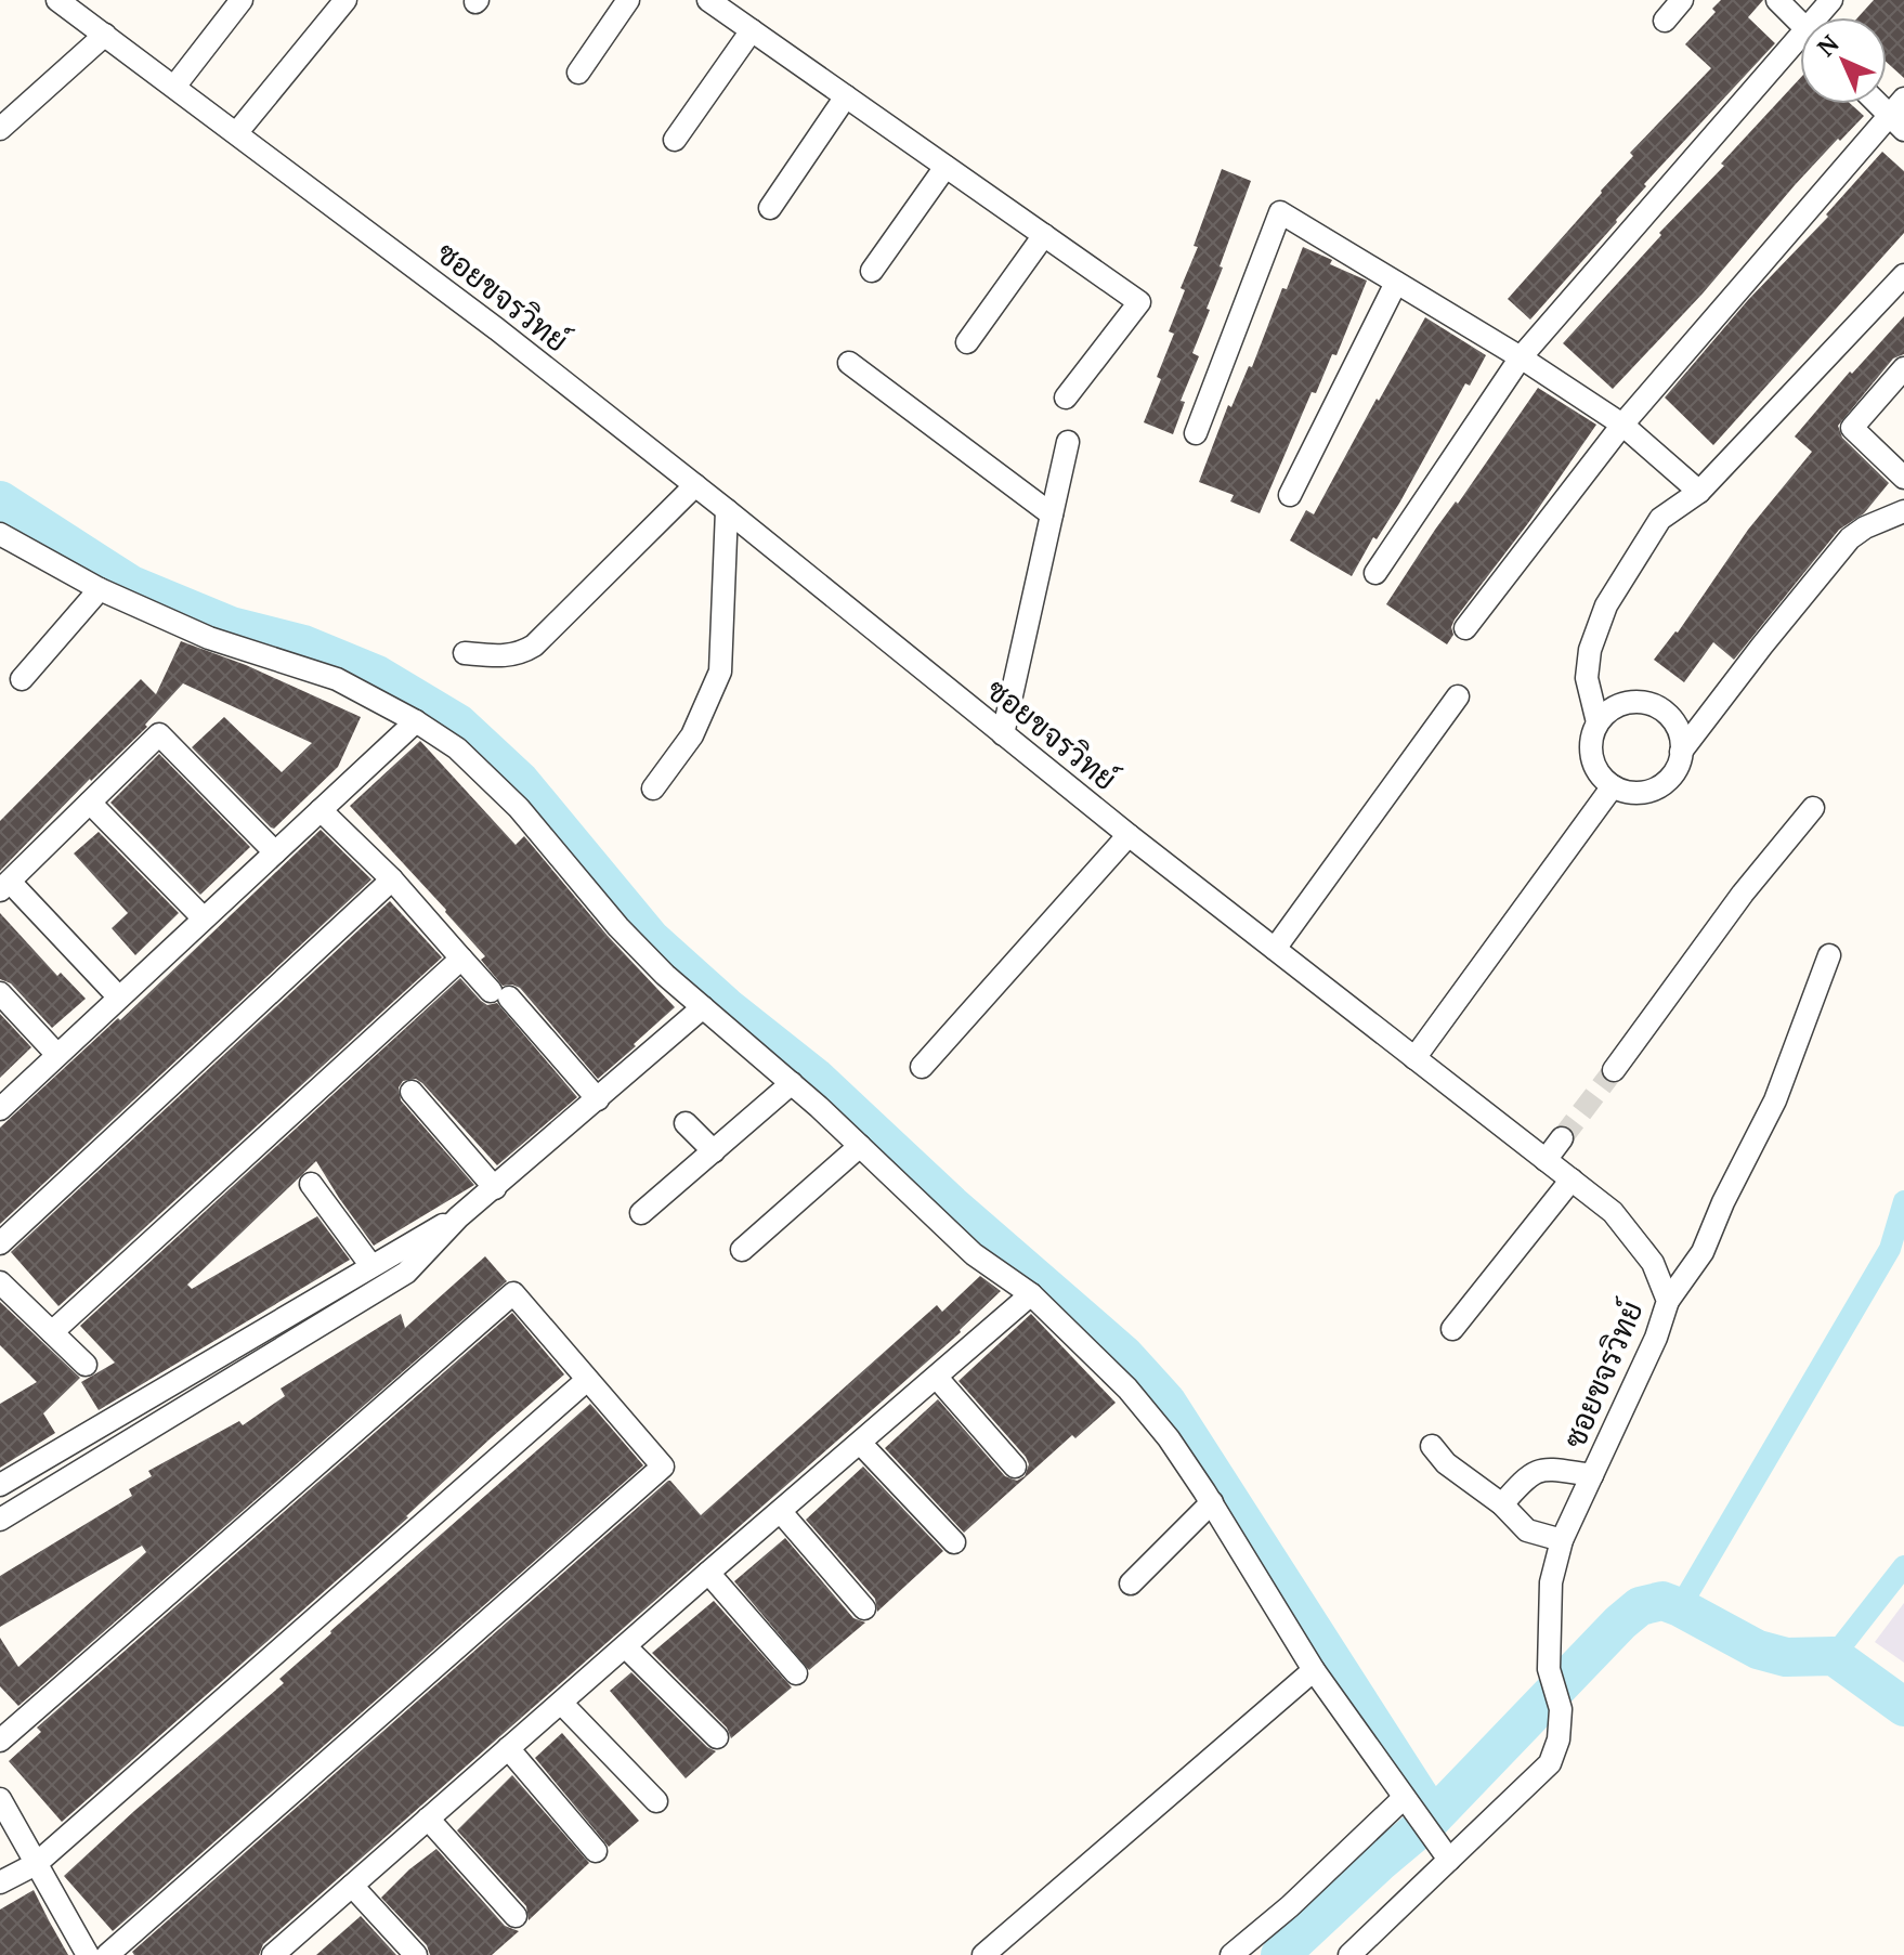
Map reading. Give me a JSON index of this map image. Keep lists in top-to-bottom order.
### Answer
{
  "streets": {
    "street": ["ซอยขจรวิทย์"]
  },
  "north": "top left"
}
